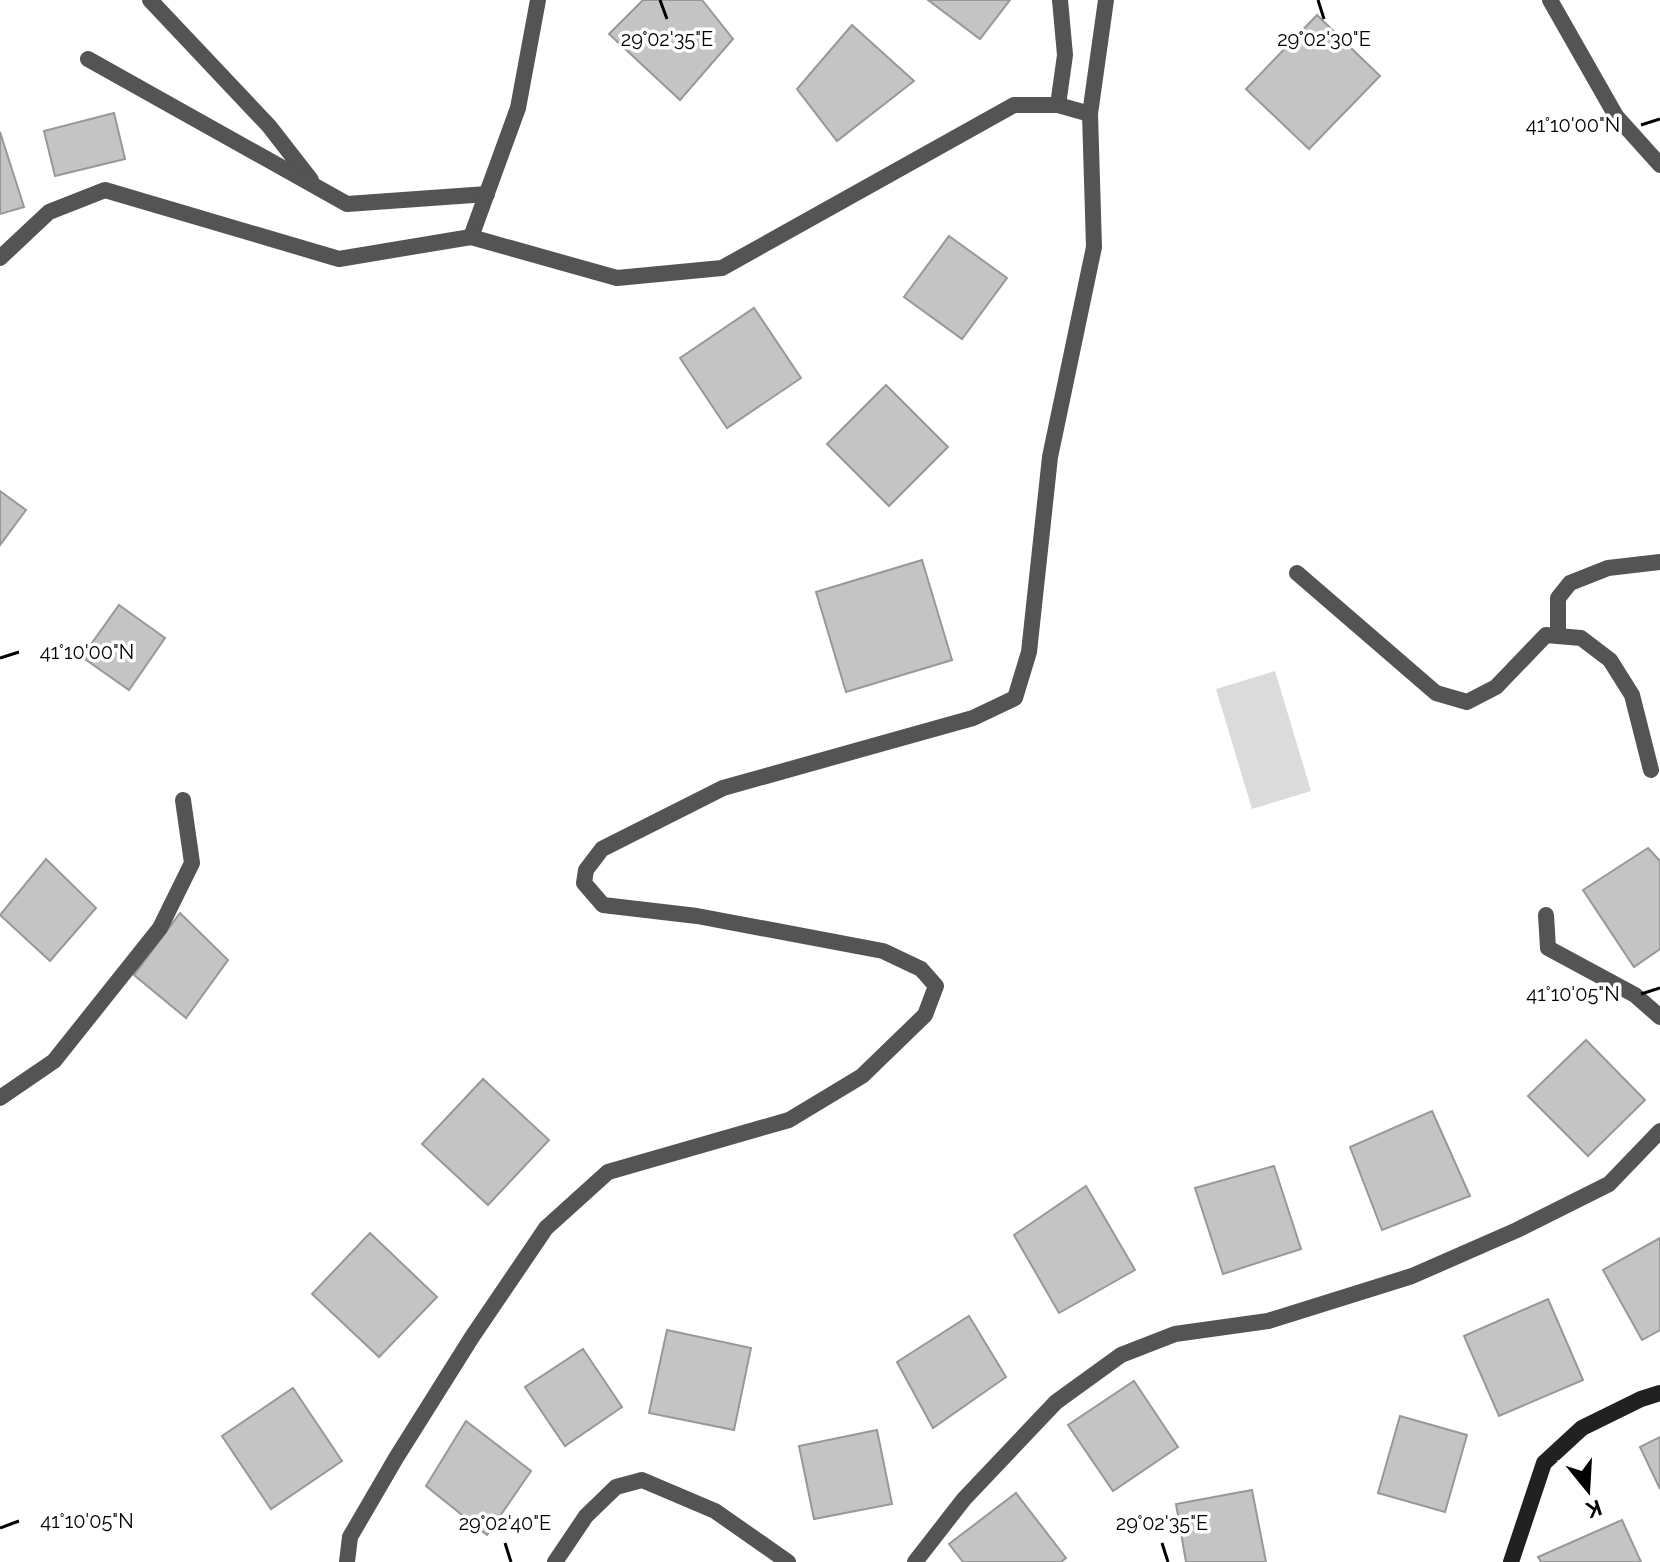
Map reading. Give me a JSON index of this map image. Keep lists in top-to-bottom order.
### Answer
{
  "north": "bottom",
  "coordinates": [
    "29°02'35\"E",
    "29°02'30\"E",
    "41°10'00\"N",
    "41°10'05\"N",
    "29°02'40\"E"
  ]
}
